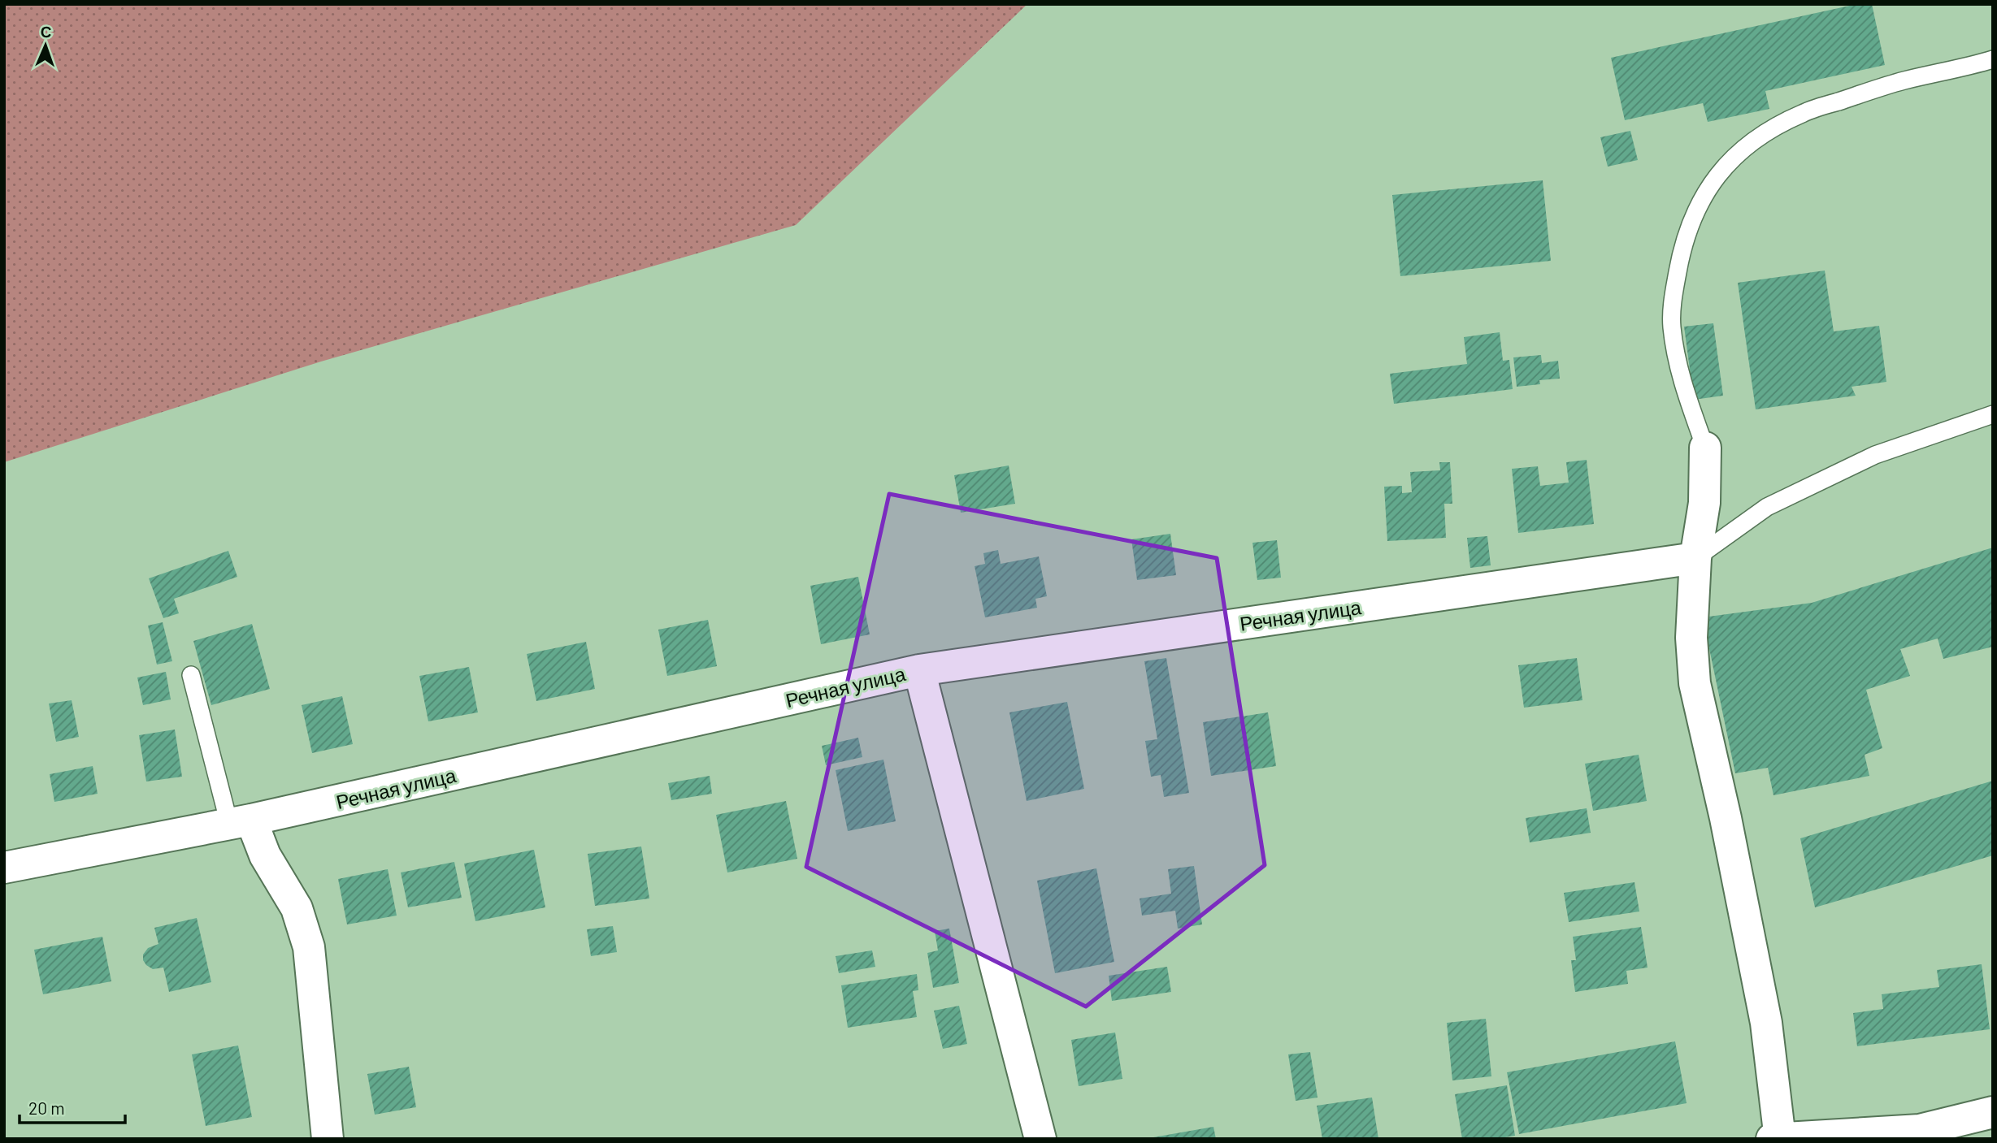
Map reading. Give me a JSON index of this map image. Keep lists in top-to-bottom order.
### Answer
{
  "streets": {
    "street": ["Речная улица"]
  },
  "scale_bar": "20 m",
  "north": "top"
}
